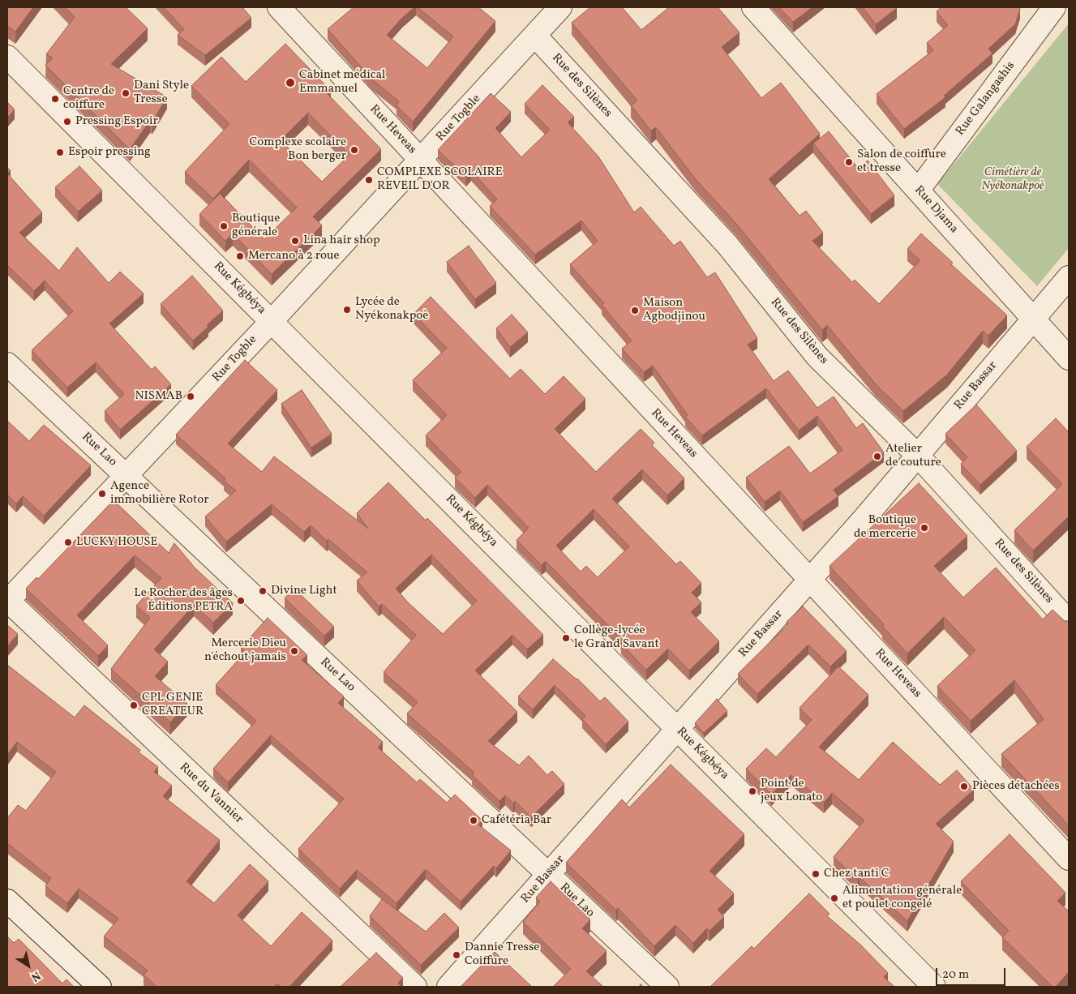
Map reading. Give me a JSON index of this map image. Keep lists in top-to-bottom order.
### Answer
{
  "streets": {
    "street": [
      "Rue des Silènes",
      "Rue Galangashis",
      "Rue Togble",
      "Rue Heveas",
      "Rue Djama",
      "Rue Kégbéya",
      "Rue Bassar",
      "Rue Lao",
      "Rue du Vannier"
    ]
  },
  "crossings": [
    ["Rue des Silènes", "Rue Togble"],
    ["Rue des Silènes", "Rue Bassar"],
    ["Rue Galangashis", "Rue Djama"],
    ["Rue Togble", "Rue Heveas"],
    ["Rue Togble", "Rue Kégbéya"],
    ["Rue Togble", "Rue Lao"],
    ["Rue Togble", "Rue du Vannier"],
    ["Rue Heveas", "Rue Bassar"],
    ["Rue Djama", "Rue Bassar"],
    ["Rue Kégbéya", "Rue Bassar"],
    ["Rue Bassar", "Rue Lao"]
  ],
  "parks": ["Cimétière de Nyékonakpoè"],
  "places": [
    "Cabinet médical Emmanuel",
    "Dani Style Tresse",
    "Centre de coiffure",
    "Pressing Espoir",
    "Complexe scolaire Bon berger",
    "Espoir pressing",
    "Salon de coiffure et tresse",
    "COMPLEXE SCOLAIRE REVEIL D'OR",
    "Boutique générale",
    "Lina hair shop",
    "Mercano à 2 roue",
    "Lycée de Nyékonakpoè",
    "Maison Agbodjinou",
    "NISMAB",
    "Atelier de couture",
    "Agence immobilière Rotor",
    "Boutique de mercerie",
    "LUCKY HOUSE",
    "Divine Light",
    "Le Rocher des âges Éditions PETRA",
    "Collège-lycée le Grand Savant",
    "Mercerie Dieu n'échout jamais",
    "CPL GENIE CREATEUR",
    "Pièces détachées",
    "Point de jeux Lonato",
    "Cafétéria Bar",
    "Chez tanti C",
    "Alimentation générale et poulet congelé",
    "Dannie Tresse Coiffure"
  ],
  "scale_bar": "20 m",
  "north": "bottom right"
}
